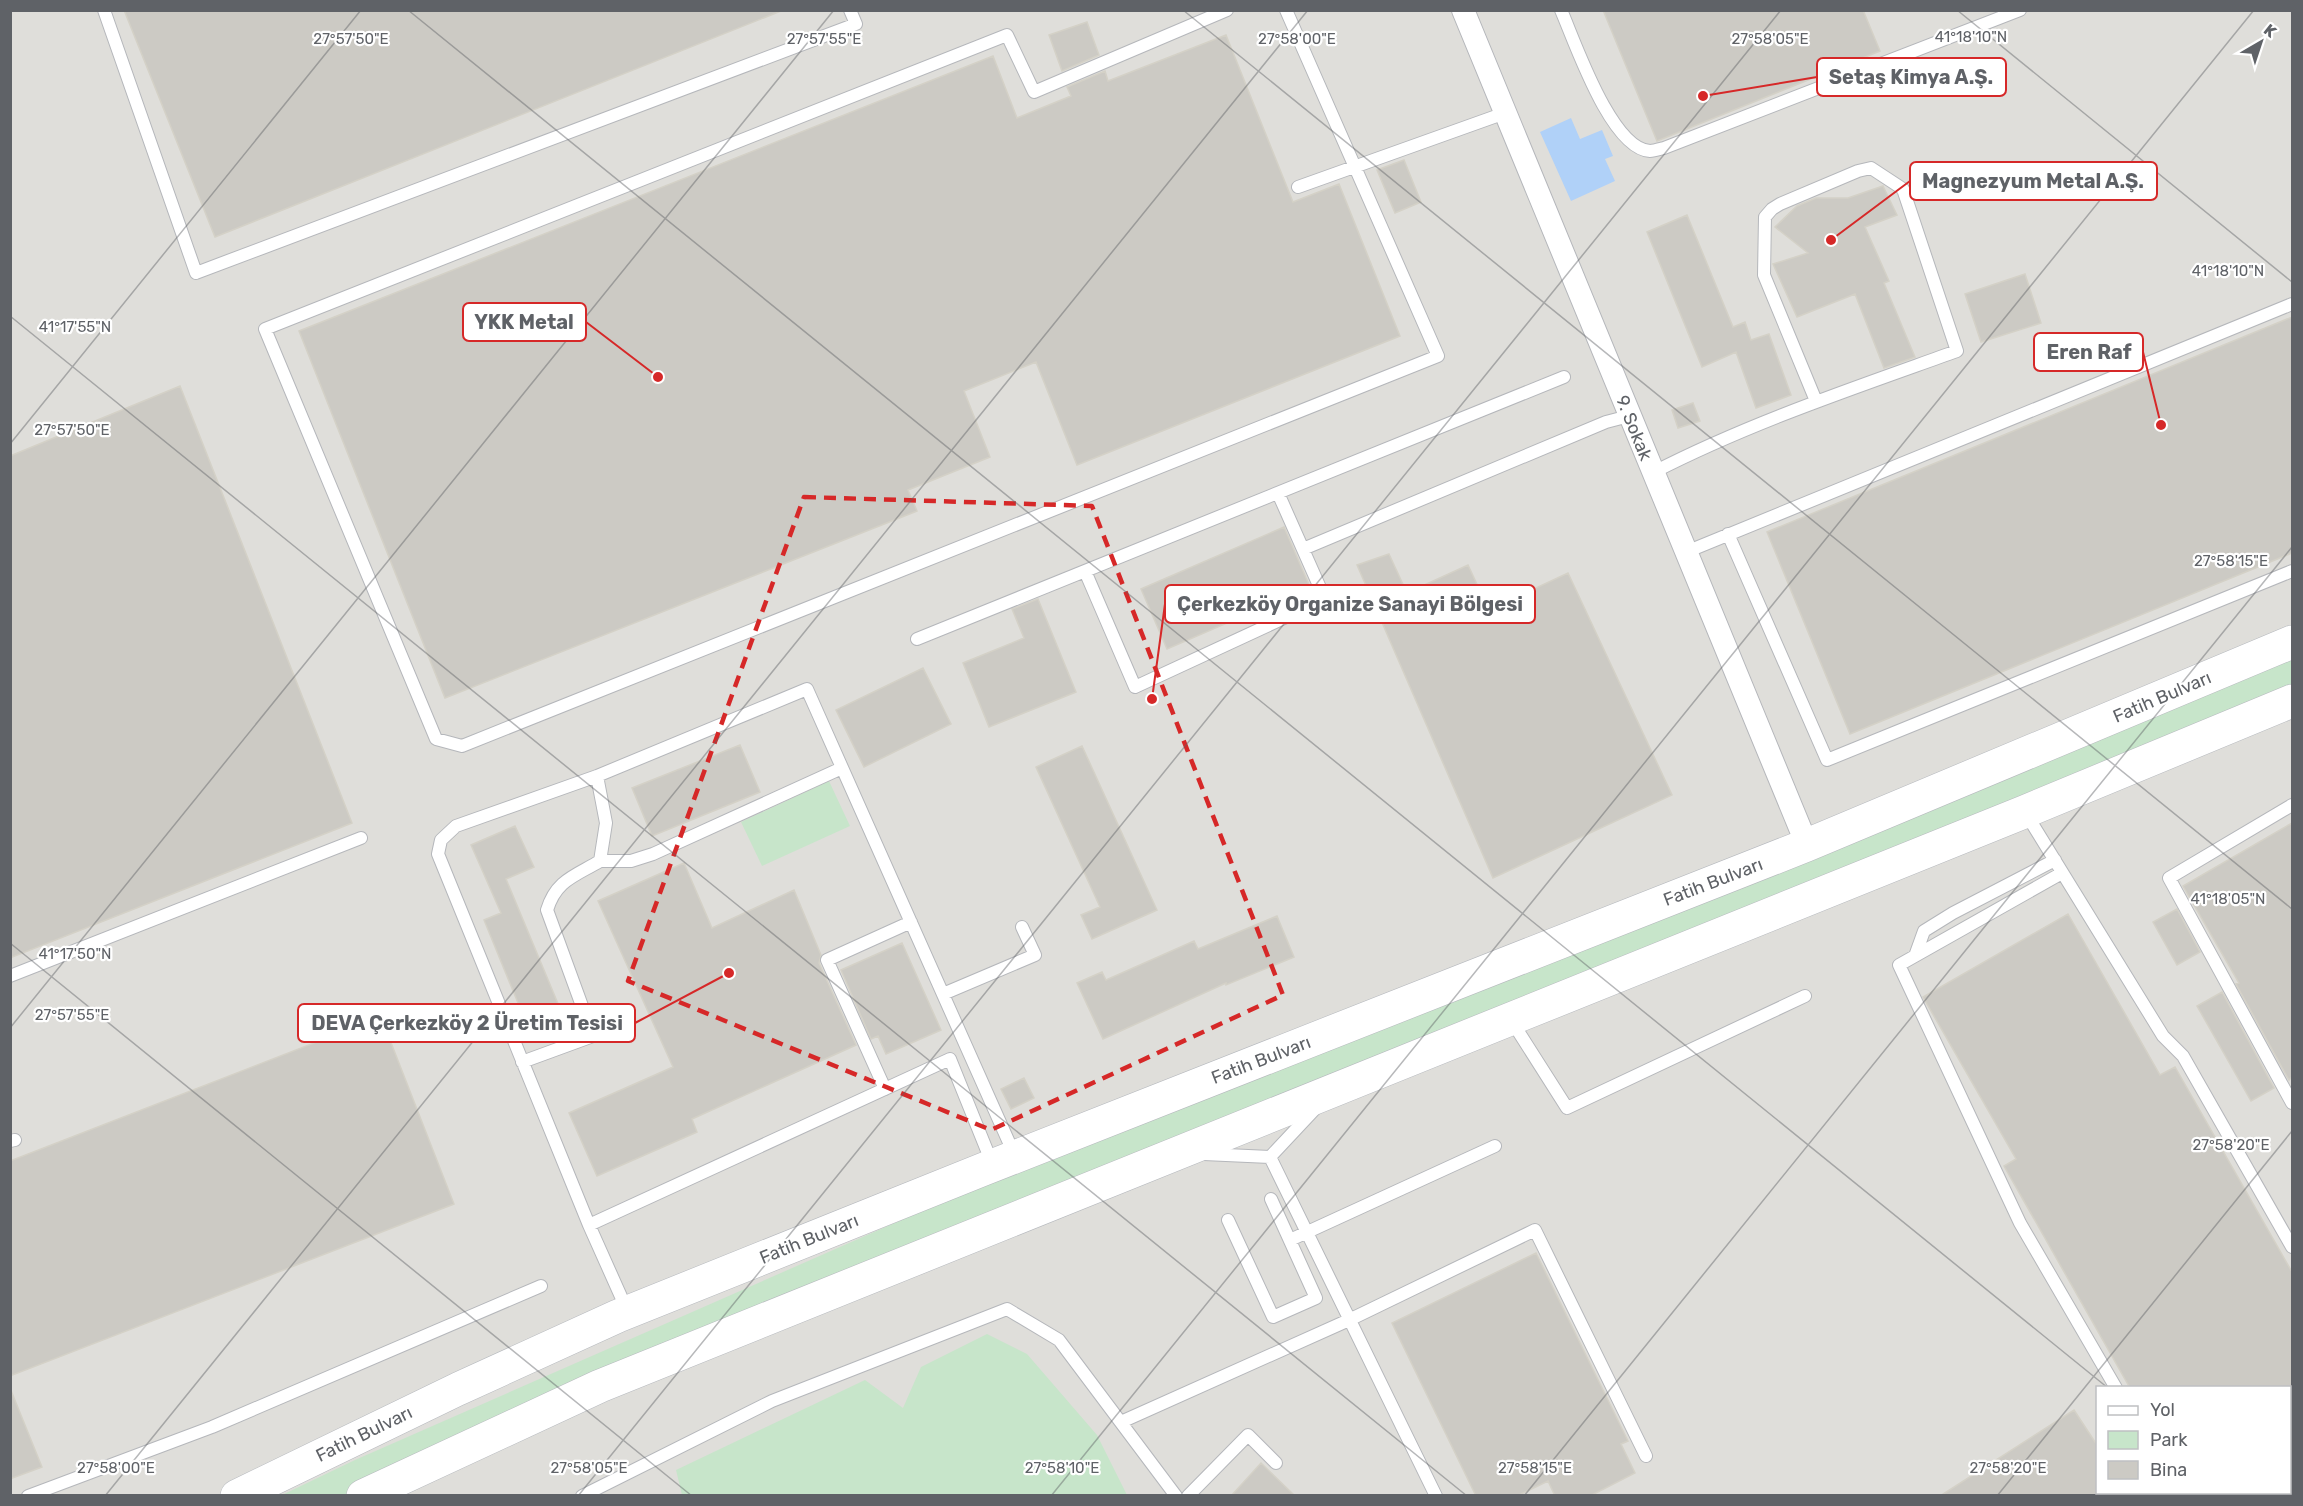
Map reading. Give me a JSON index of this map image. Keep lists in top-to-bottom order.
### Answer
{
  "streets": {
    "main road": ["Fatih Bulvarı"],
    "street": ["9. Sokak"]
  },
  "crossings": [
    ["9. Sokak", "Fatih Bulvarı"]
  ],
  "places": [
    "Setaş Kimya A.Ş.",
    "Magnezyum Metal A.Ş.",
    "YKK Metal",
    "Eren Raf",
    "Çerkezköy Organize Sanayi Bölgesi",
    "DEVA Çerkezköy 2 Üretim Tesisi"
  ],
  "legend": ["Yol", "Park", "Bina"],
  "north": "top right",
  "coordinates": [
    "41°18'10\"N",
    "27°57'50\"E",
    "27°57'55\"E",
    "27°58'00\"E",
    "27°58'05\"E",
    "41°17'55\"N",
    "27°58'15\"E",
    "41°18'05\"N",
    "41°17'50\"N",
    "27°58'20\"E",
    "27°58'10\"E"
  ]
}
